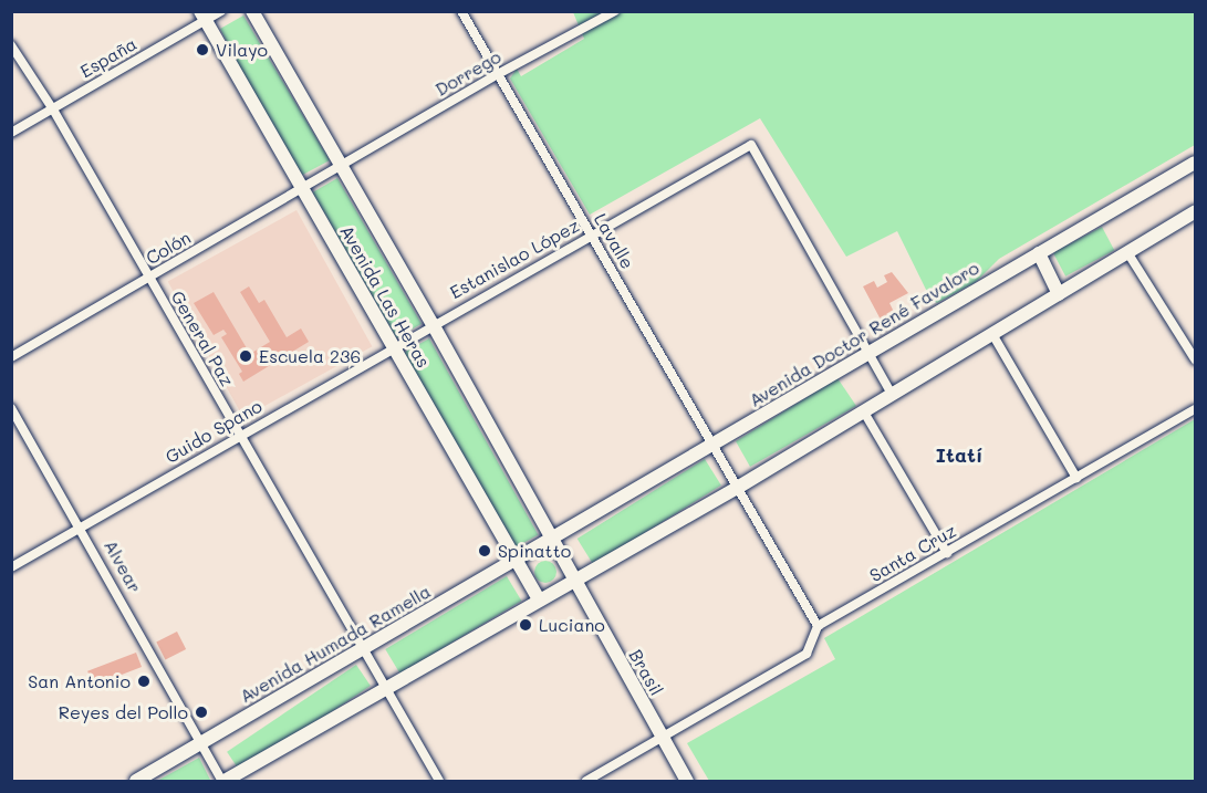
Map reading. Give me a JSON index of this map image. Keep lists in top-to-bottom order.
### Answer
{
  "streets": {
    "main road": [
      "Avenida Las Heras",
      "Avenida Doctor René Favaloro",
      "Avenida Humada Ramella",
      "Brasil"
    ],
    "street": [
      "España",
      "Dorrego",
      "Lavalle",
      "Colón",
      "Estanislao López",
      "General Paz",
      "Guido Spano",
      "Santa Cruz",
      "Alvear"
    ]
  },
  "crossings": [
    ["España", "Avenida Las Heras"],
    ["España", "General Paz"],
    ["Dorrego", "Lavalle"],
    ["Dorrego", "Colón"],
    ["Dorrego", "Avenida Las Heras"],
    ["Lavalle", "Estanislao López"],
    ["Lavalle", "Avenida Doctor René Favaloro"],
    ["Lavalle", "Santa Cruz"],
    ["Colón", "Avenida Las Heras"],
    ["Colón", "General Paz"],
    ["Estanislao López", "Avenida Las Heras"],
    ["Estanislao López", "Avenida Doctor René Favaloro"],
    ["Estanislao López", "Guido Spano"],
    ["Avenida Las Heras", "Avenida Doctor René Favaloro"],
    ["Avenida Las Heras", "Guido Spano"],
    ["Avenida Las Heras", "Avenida Humada Ramella"],
    ["Avenida Las Heras", "Brasil"],
    ["Avenida Doctor René Favaloro", "Avenida Humada Ramella"],
    ["General Paz", "Guido Spano"],
    ["General Paz", "Avenida Humada Ramella"],
    ["Guido Spano", "Alvear"],
    ["Alvear", "Avenida Humada Ramella"]
  ],
  "districts": ["Itatí"],
  "places": [
    "Vilayo",
    "Escuela 236",
    "Spinatto",
    "Luciano",
    "San Antonio",
    "Reyes del Pollo"
  ]
}
